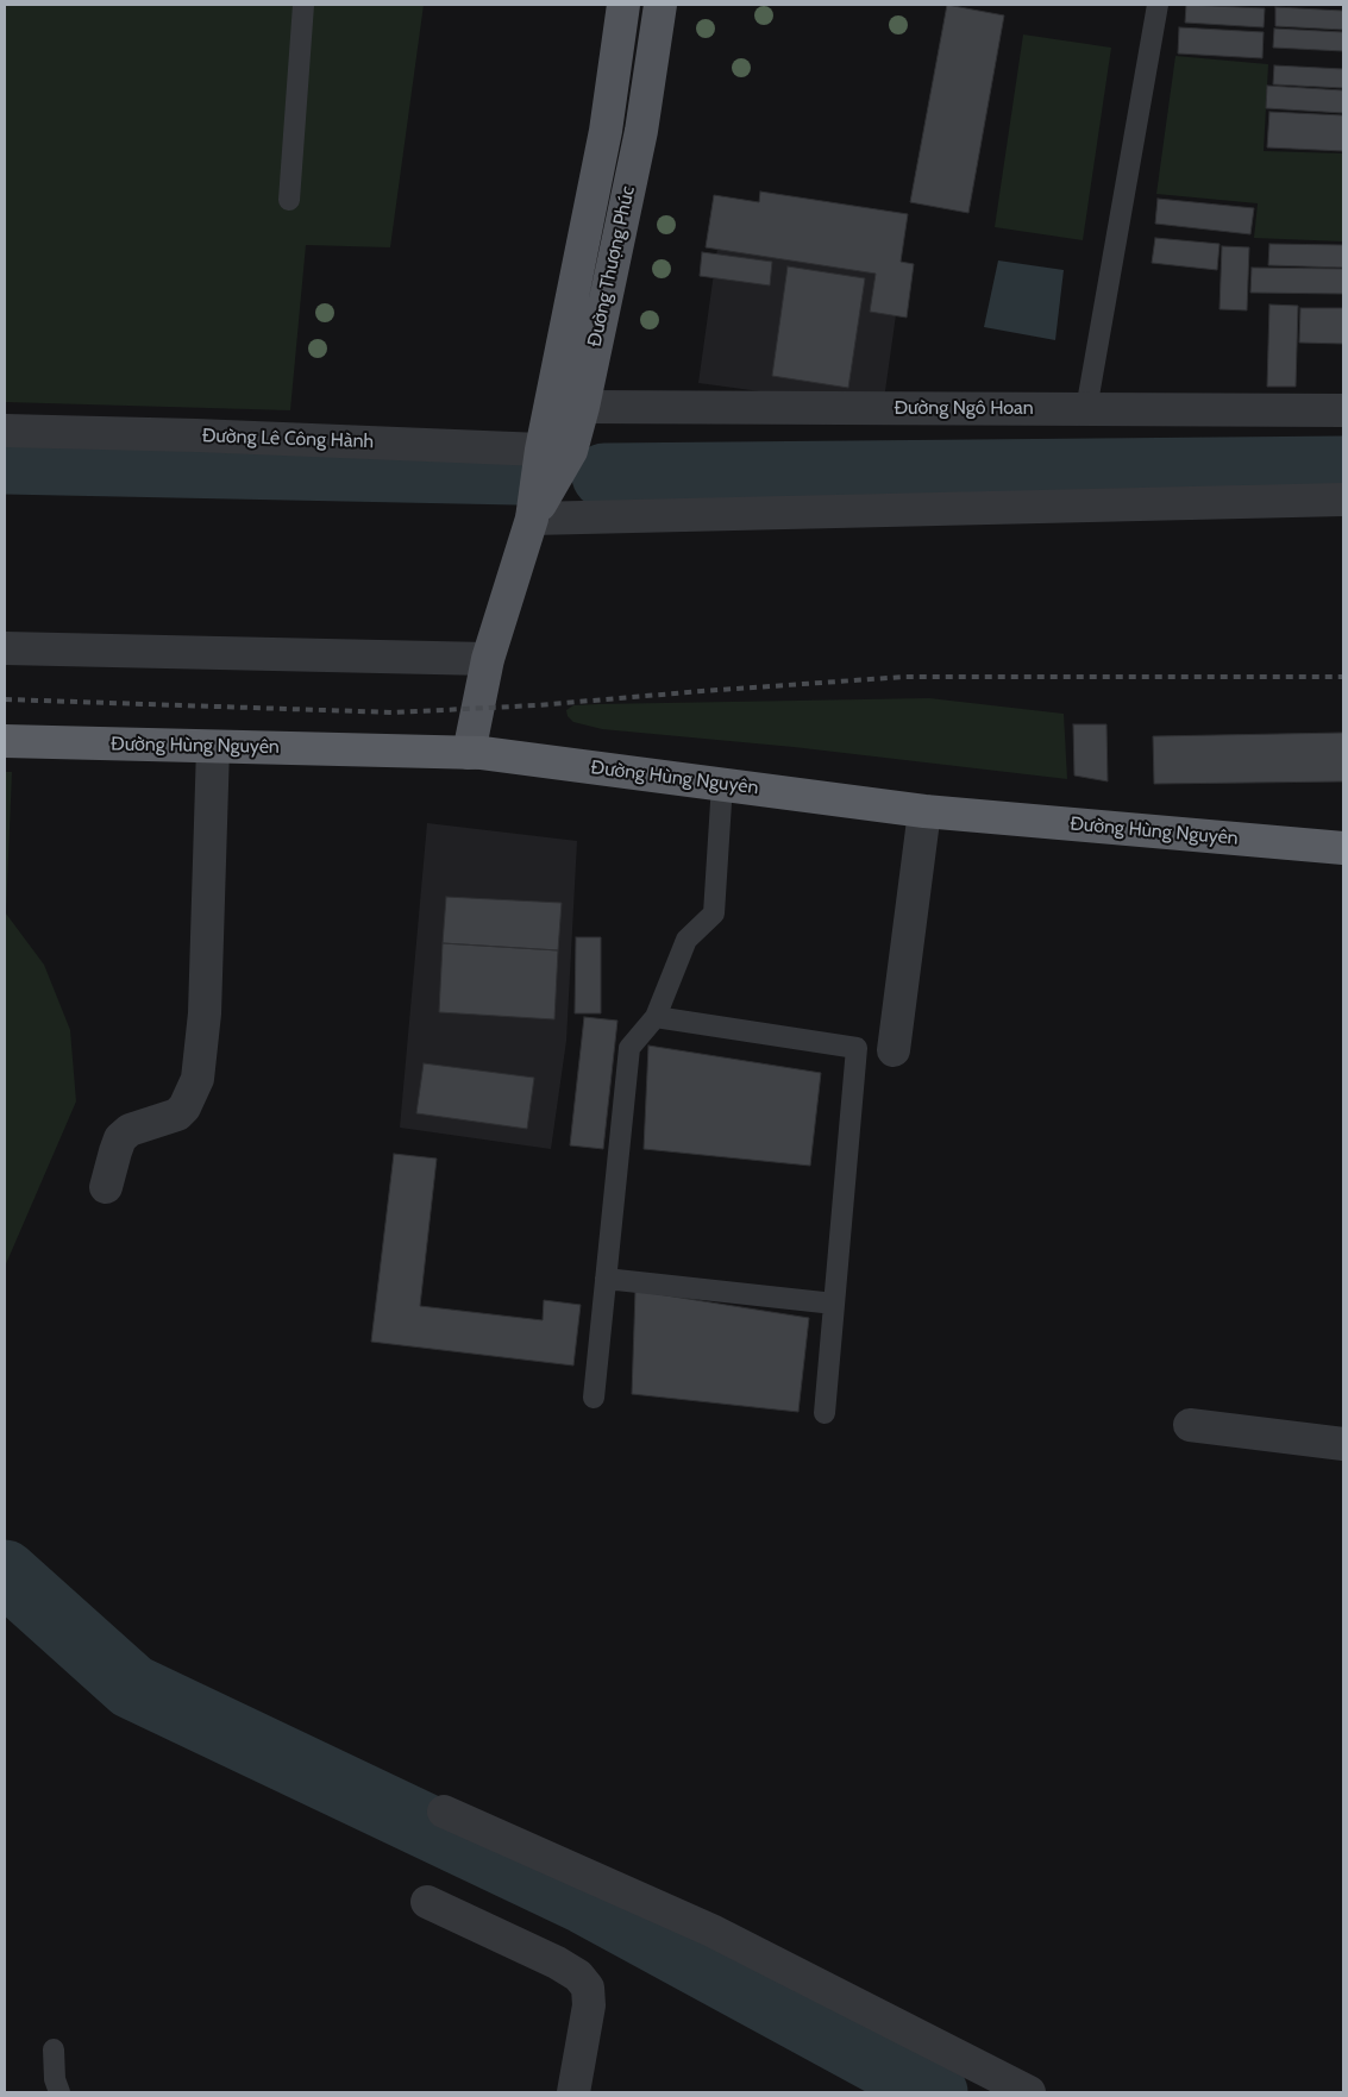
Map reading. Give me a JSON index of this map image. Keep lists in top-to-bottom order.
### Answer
{
  "streets": {
    "highway": ["Đường Hùng Nguyên"],
    "main road": ["Đường Thượng Phúc"],
    "street": ["Đường Ngô Hoan", "Đường Lê Công Hành"]
  },
  "crossings": [
    ["Đường Thượng Phúc", "Đường Ngô Hoan"],
    ["Đường Thượng Phúc", "Đường Lê Công Hành"],
    ["Đường Thượng Phúc", "Đường Hùng Nguyên"]
  ]
}
